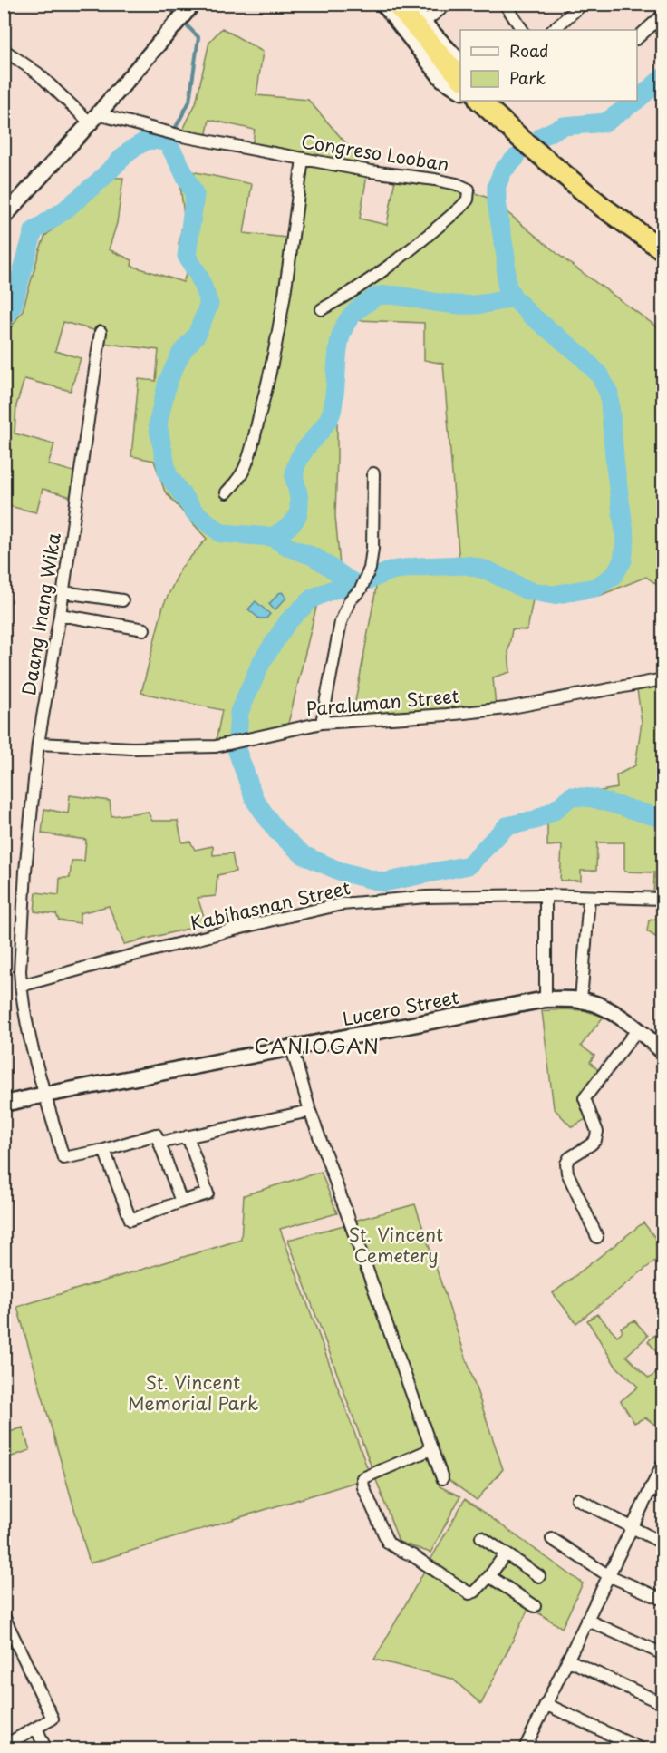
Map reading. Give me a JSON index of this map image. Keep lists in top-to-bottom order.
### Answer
{
  "streets": {
    "street": [
      "Congreso Looban",
      "Daang Inang Wika",
      "Paraluman Street",
      "Kabihasnan Street",
      "Lucero Street"
    ]
  },
  "crossings": [
    ["Daang Inang Wika", "Paraluman Street"],
    ["Daang Inang Wika", "Kabihasnan Street"],
    ["Daang Inang Wika", "Lucero Street"]
  ],
  "districts": ["CANIOGAN"],
  "parks": ["St. Vincent Cemetery", "St. Vincent Memorial Park"],
  "legend": ["Road", "Park"]
}
